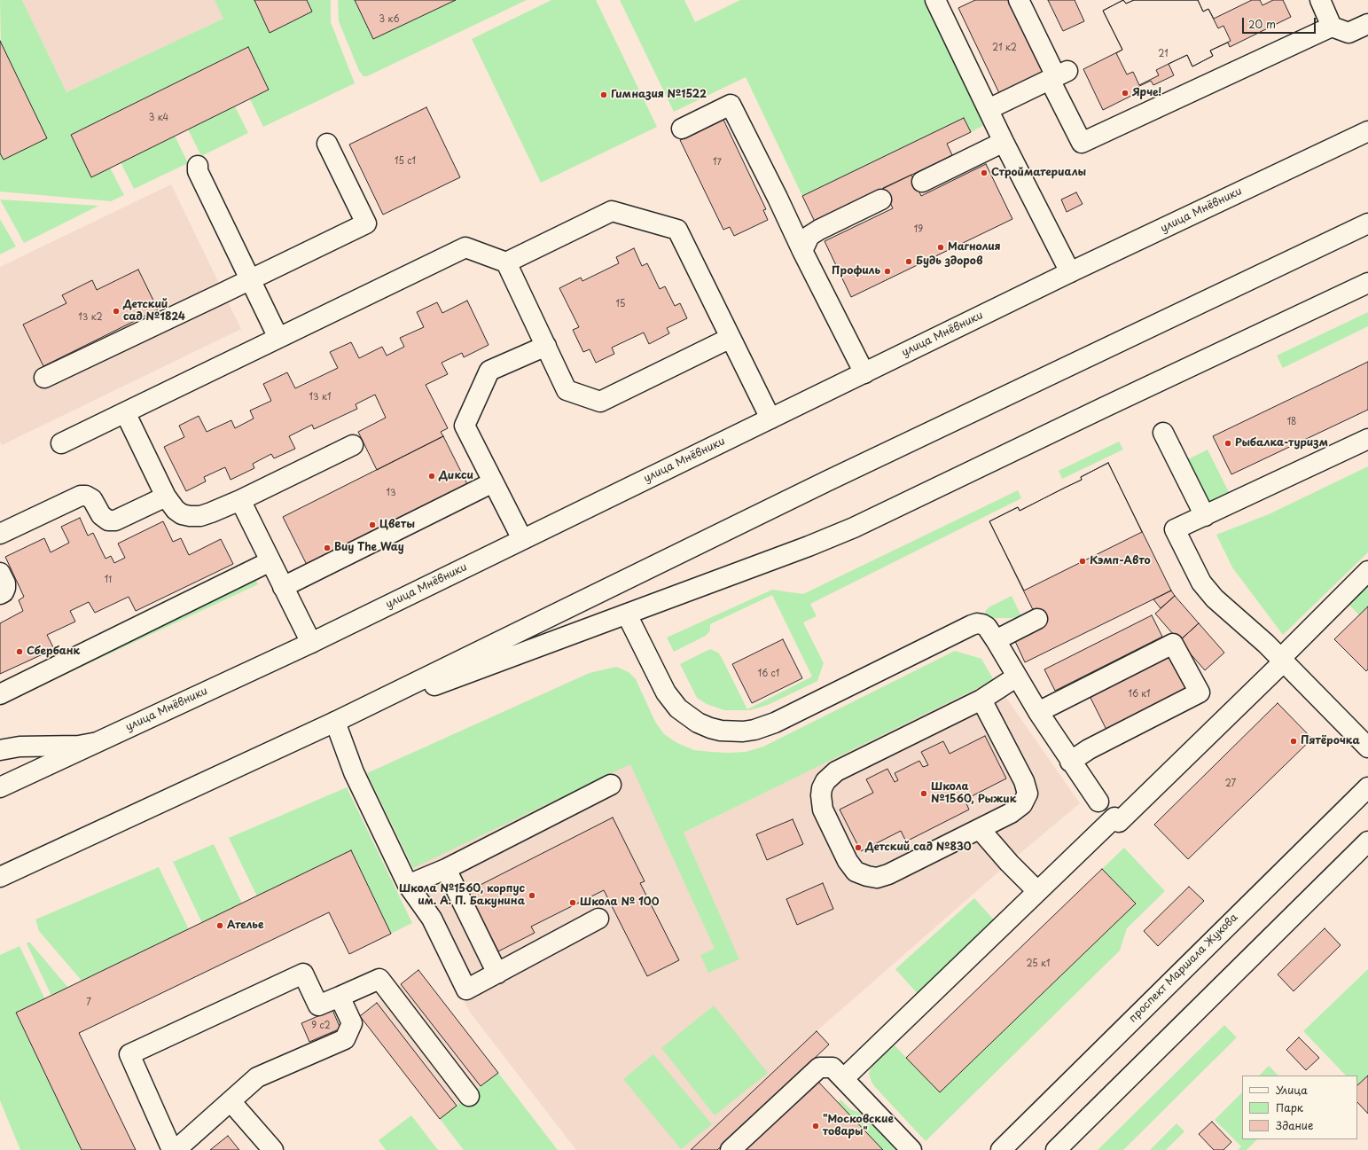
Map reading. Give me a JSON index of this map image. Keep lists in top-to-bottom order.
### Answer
{
  "streets": {
    "main road": ["улица Мнёвники", "проспект Маршала Жукова"]
  },
  "places": [
    "Ярче!",
    "Гимназия №1522",
    "Стройматериалы",
    "Магнолия",
    "Будь здоров",
    "Профиль",
    "Детский сад №1824",
    "Рыбалка-туризм",
    "Дикси",
    "Цветы",
    "Buy The Way",
    "Кэмп-Авто",
    "Сбербанк",
    "Пятёрочка",
    "Школа №1560, Рыжик",
    "Детский сад №830",
    "Школа №1560, корпус им. А. П. Бакунина",
    "Школа № 100",
    "Ателье",
    "\"Московские товары\""
  ],
  "house_numbers": [
    "3 к6",
    "21 к2",
    "21",
    "3 к4",
    "15 с1",
    "17",
    "19",
    "15",
    "13 к2",
    "13 к1",
    "18",
    "13",
    "11",
    "16 с1",
    "16 к1",
    "27",
    "25 к1",
    "7",
    "9 с2"
  ],
  "legend": ["Улица", "Парк", "Здание"],
  "scale_bar": "20 m"
}
